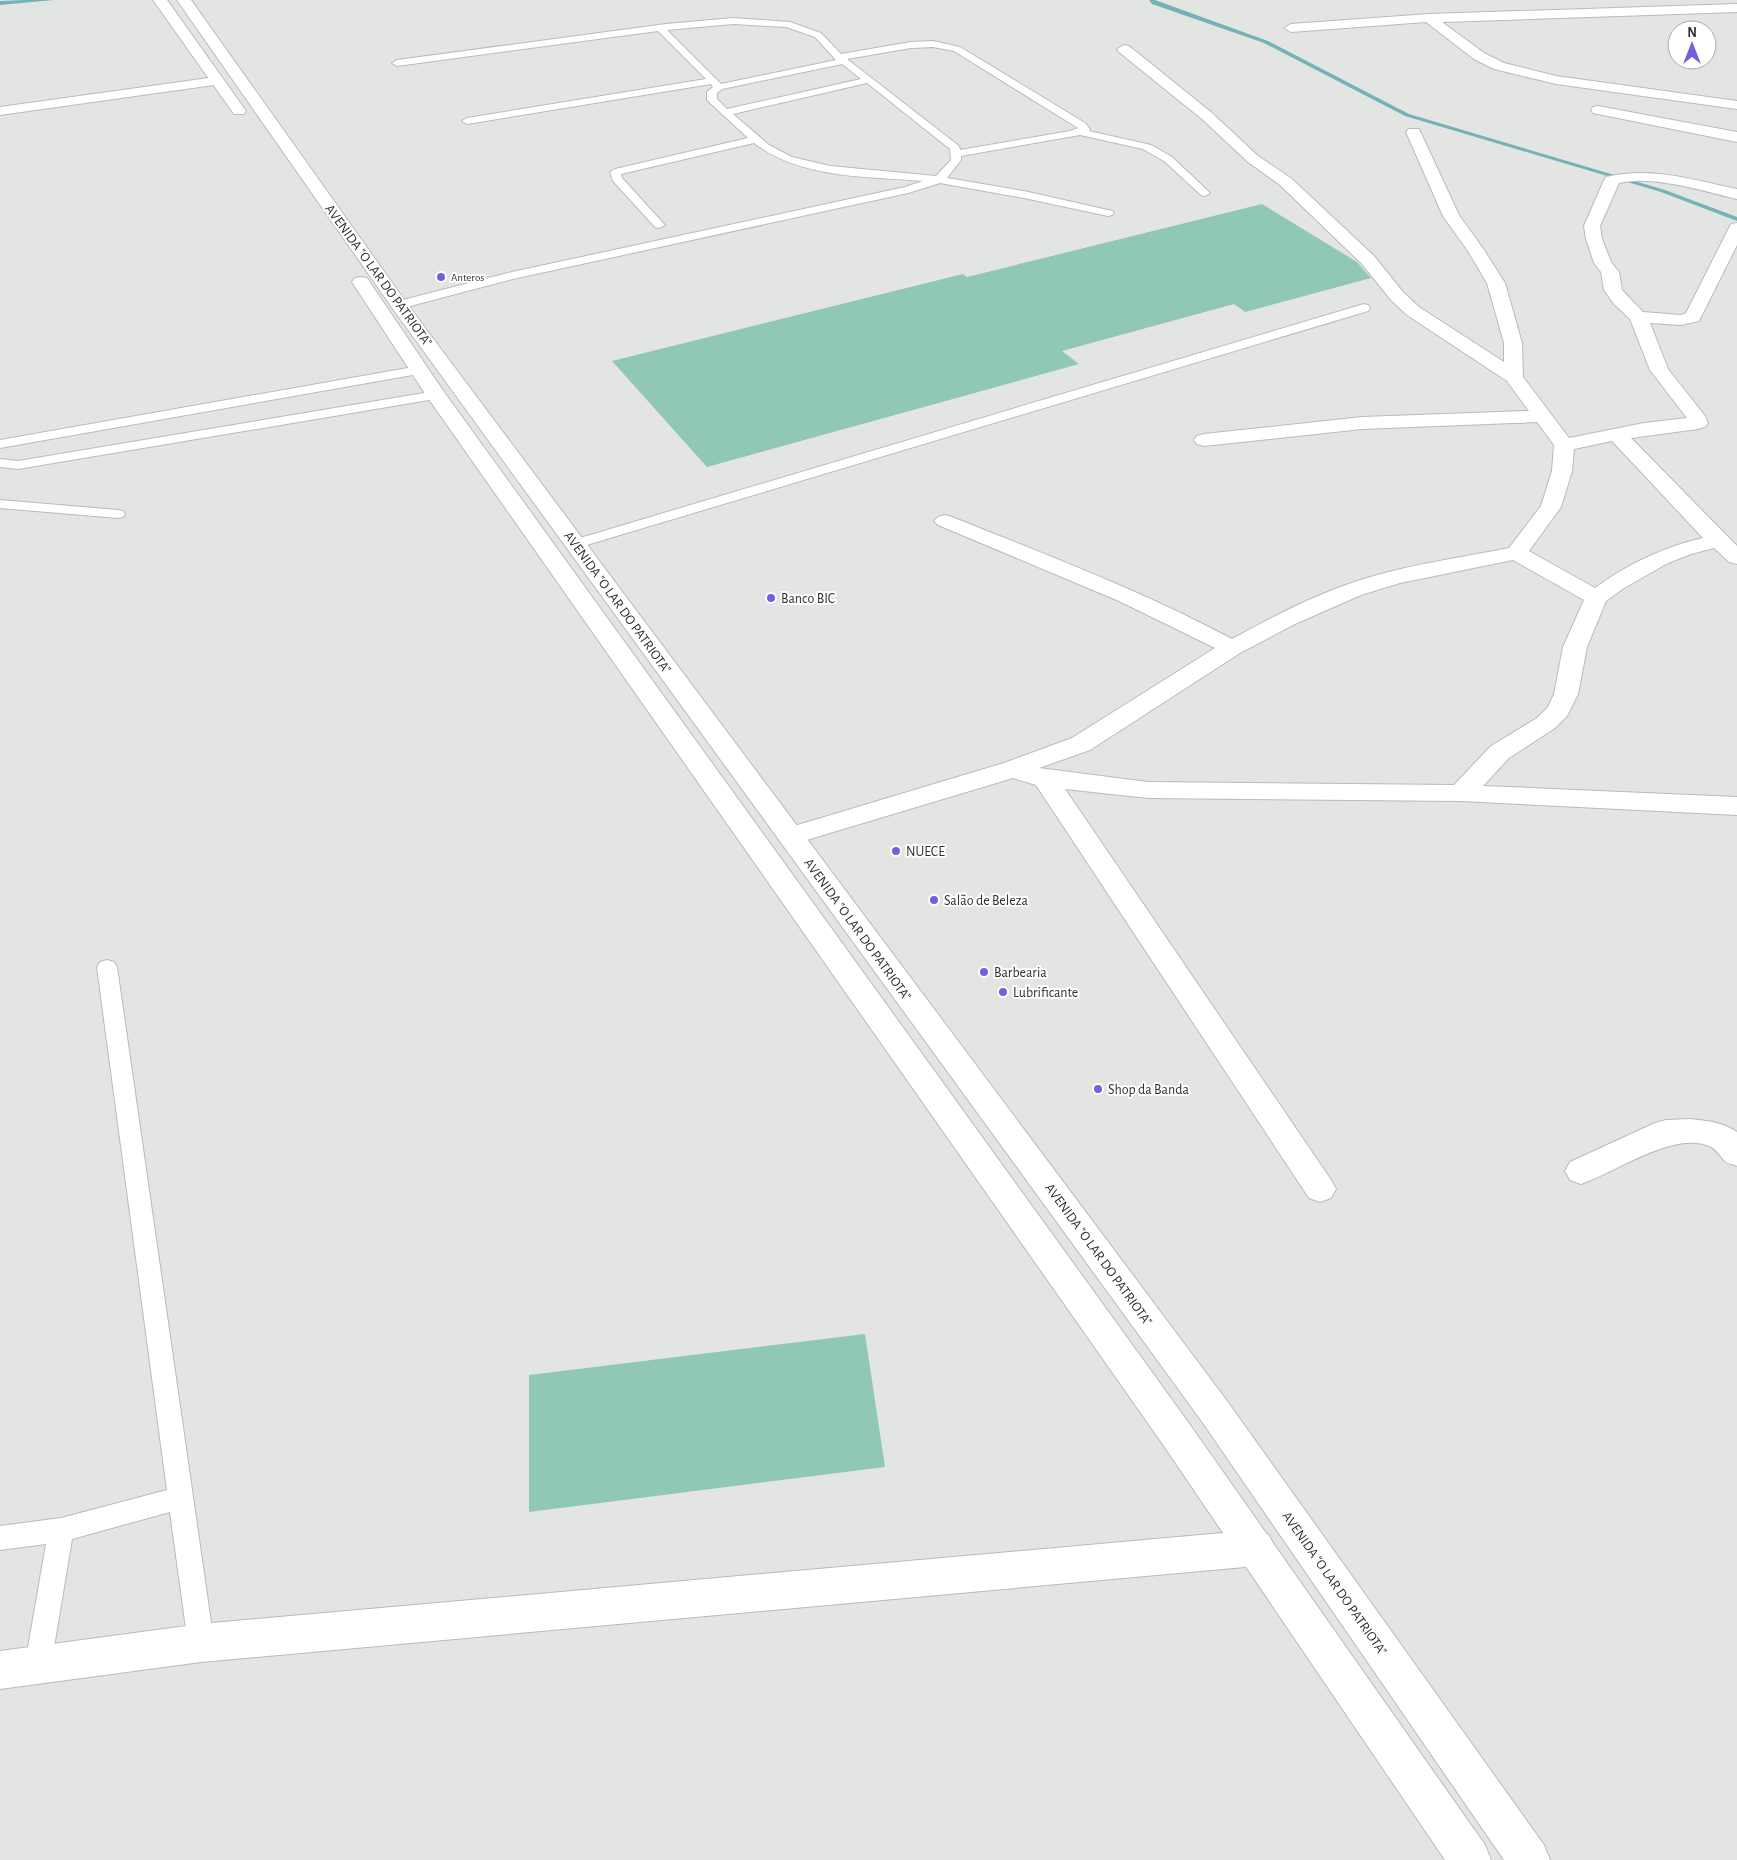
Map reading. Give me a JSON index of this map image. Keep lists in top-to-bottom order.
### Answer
{
  "streets": {
    "street": ["AVENIDA \"O LAR DO PATRIOTA\""]
  },
  "places": [
    "Anteros",
    "Banco BIC",
    "NUECE",
    "Salão de Beleza",
    "Barbearia",
    "Lubrificante",
    "Shop da Banda"
  ],
  "north": "top"
}
